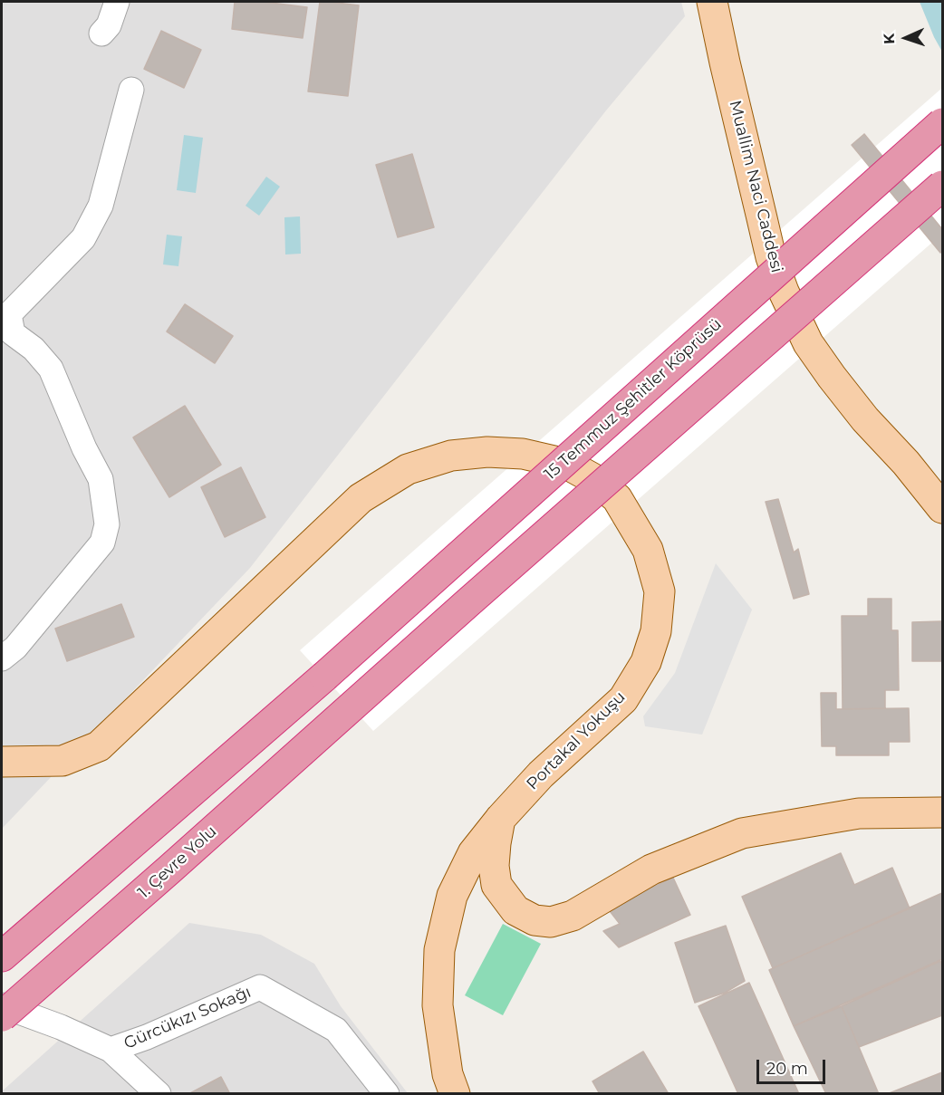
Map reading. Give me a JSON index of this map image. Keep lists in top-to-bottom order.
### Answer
{
  "streets": {
    "highway": ["15 Temmuz Şehitler Köprüsü", "1. Çevre Yolu"],
    "main road": ["Muallim Naci Caddesi", "Portakal Yokuşu"],
    "street": ["Gürcükızı Sokağı"]
  },
  "scale_bar": "20 m",
  "north": "left"
}
